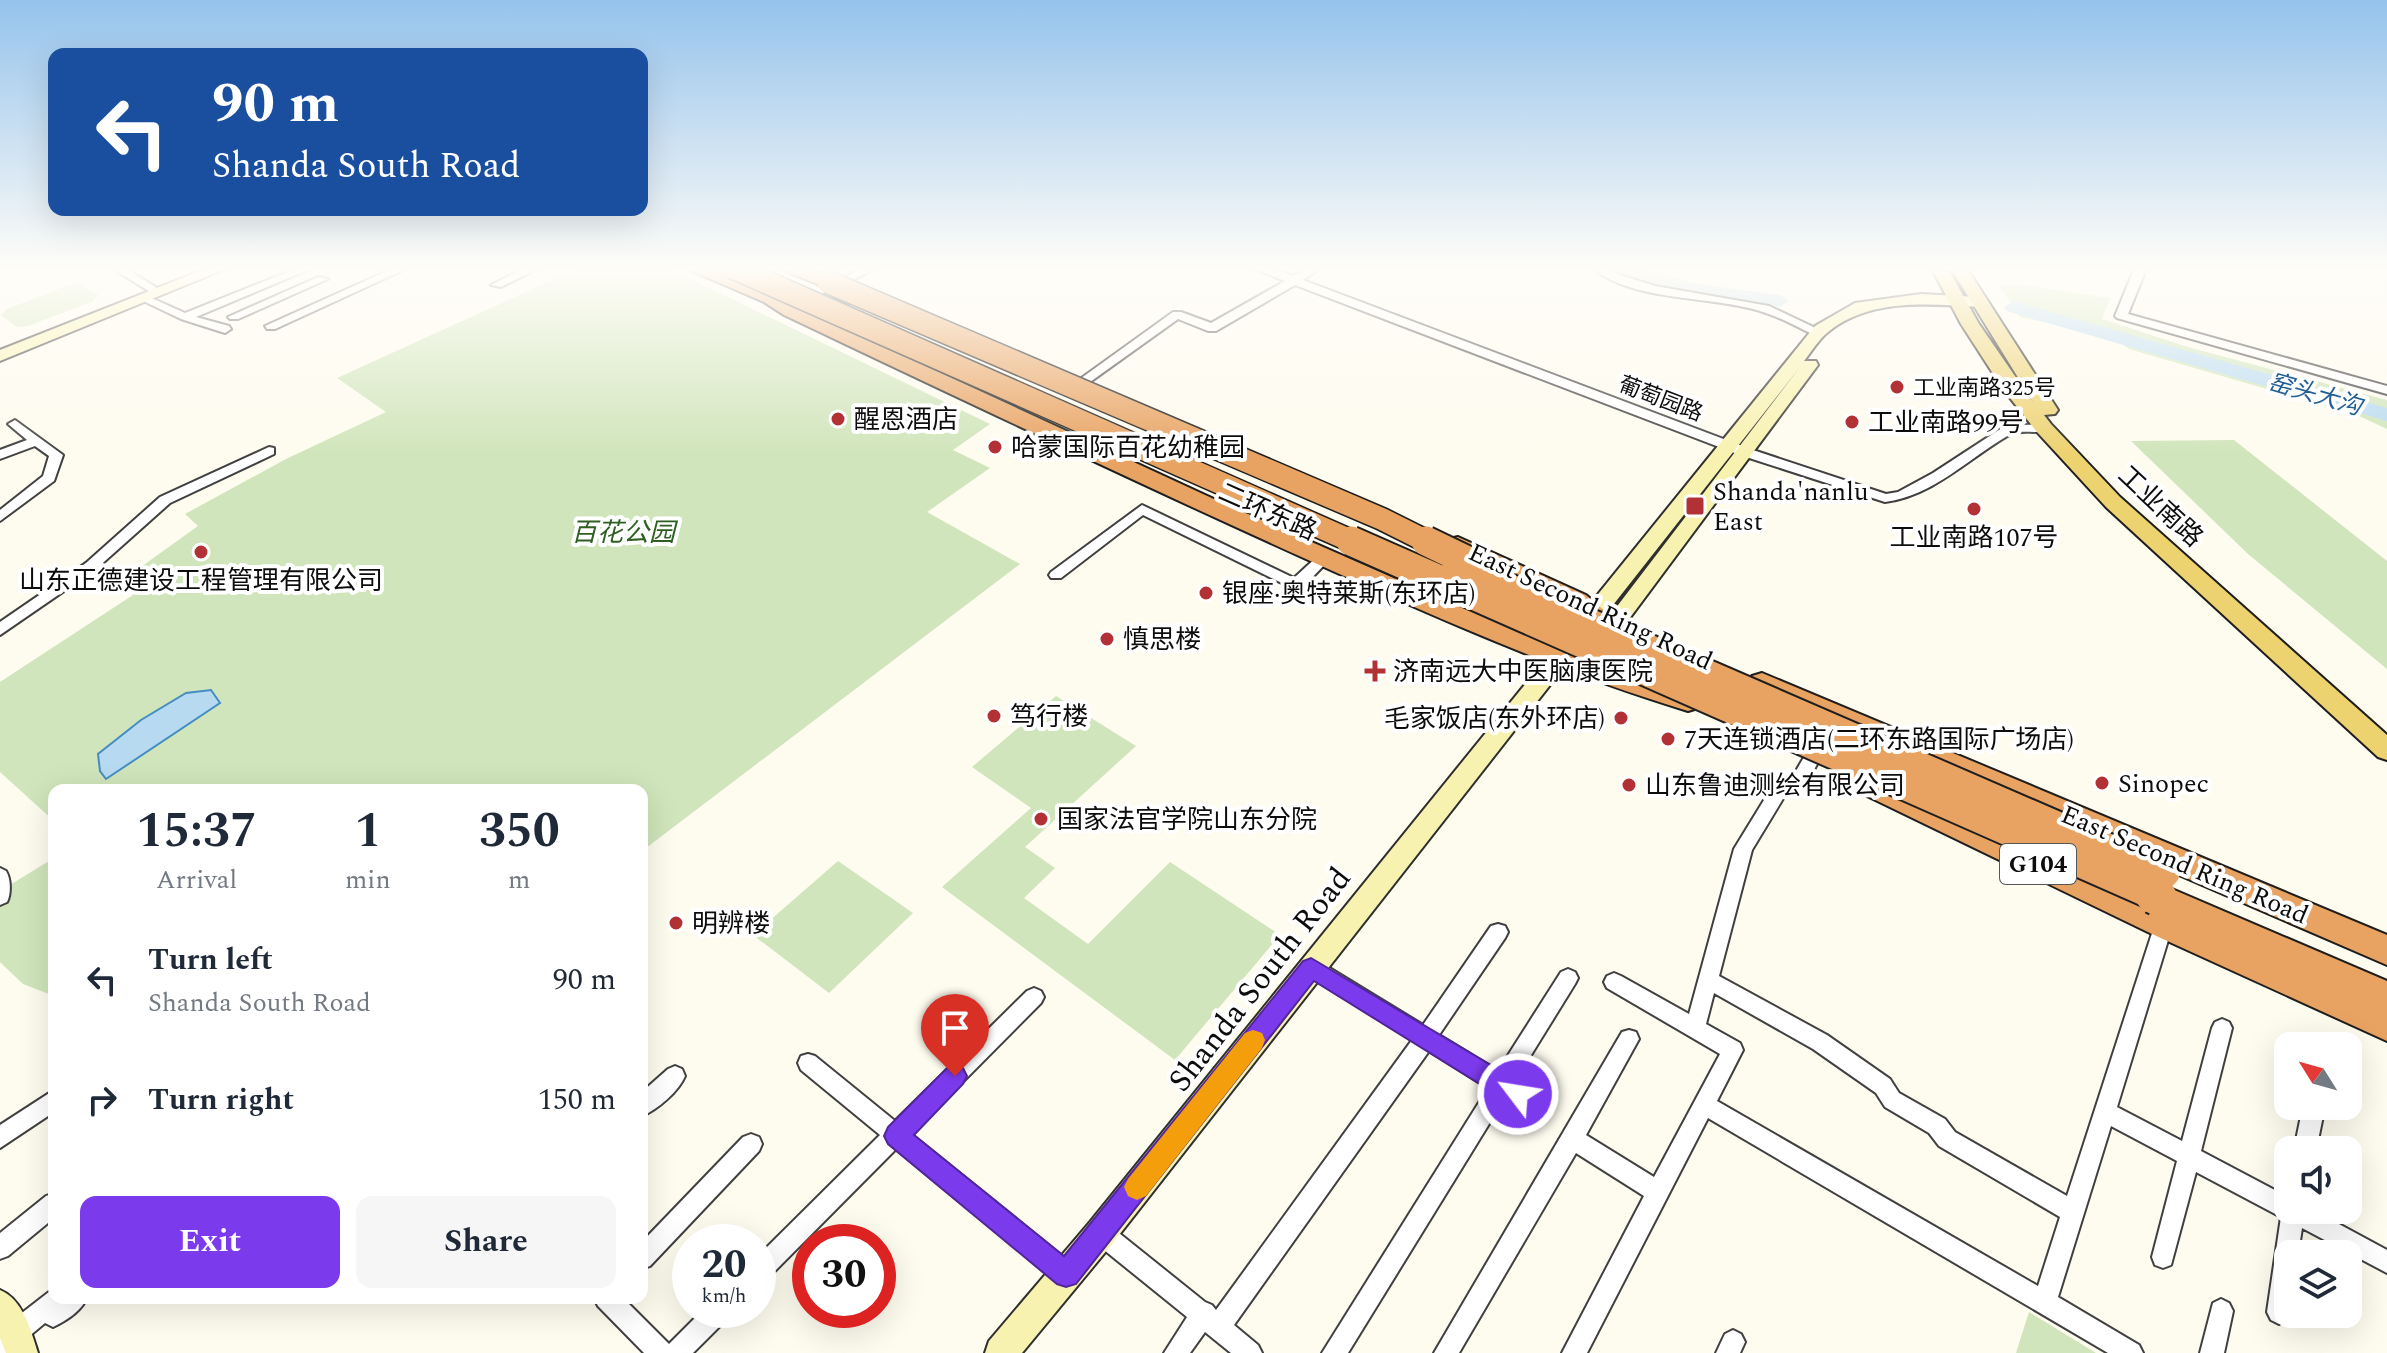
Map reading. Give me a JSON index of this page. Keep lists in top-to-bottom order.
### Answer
{
  "streets": {
    "highway": ["二环东路", "East Second Ring Road", "G104"],
    "main road": ["工业南路", "Shanda South Road"],
    "street": ["葡萄园路"]
  },
  "crossings": [
    ["葡萄园路", "工业南路"],
    ["葡萄园路", "Shanda South Road"],
    ["二环东路", "East Second Ring Road"],
    ["二环东路", "Shanda South Road"],
    ["East Second Ring Road", "Shanda South Road"]
  ],
  "water": ["窑头大沟"],
  "parks": ["百花公园"],
  "places": {
    "other": [
      "工业南路325号",
      "醒恩酒店",
      "工业南路99号",
      "哈蒙国际百花幼稚园",
      "工业南路107号",
      "山东正德建设工程管理有限公司",
      "银座·奥特莱斯(东环店)",
      "慎思楼",
      "笃行楼",
      "毛家饭店(东外环店)",
      "7天连锁酒店(二环东路国际广场店)",
      "Sinopec",
      "山东鲁迪测绘有限公司",
      "国家法官学院山东分院",
      "明辨楼"
    ],
    "transit": ["Shanda'nanlu East"],
    "health": ["济南远大中医脑康医院"]
  },
  "north": "top left",
  "page": {
    "turn": ["90 m", "Shanda South Road"],
    "eta": [
      "15:37",
      "Arrival",
      "1",
      "min",
      "350",
      "m"
    ],
    "list": [
      {
        "name": "Turn left",
        "note": "Shanda South Road",
        "value": "90 m"
      },
      {
        "name": "Turn right",
        "value": "150 m"
      }
    ],
    "buttons": ["Exit", "Share"],
    "speed": "20 km/h",
    "limit": "30"
  }
}
